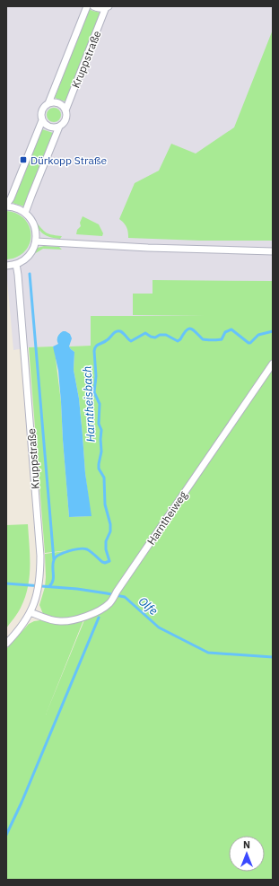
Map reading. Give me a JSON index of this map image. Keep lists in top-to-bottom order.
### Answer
{
  "streets": {
    "street": ["Kruppstraße", "Harntheiweg"]
  },
  "crossings": [
    ["Kruppstraße", "Harntheiweg"]
  ],
  "water": ["Harntheisbach", "Olfe"],
  "places": {
    "transit": ["Dürkopp Straße"]
  },
  "north": "top"
}
